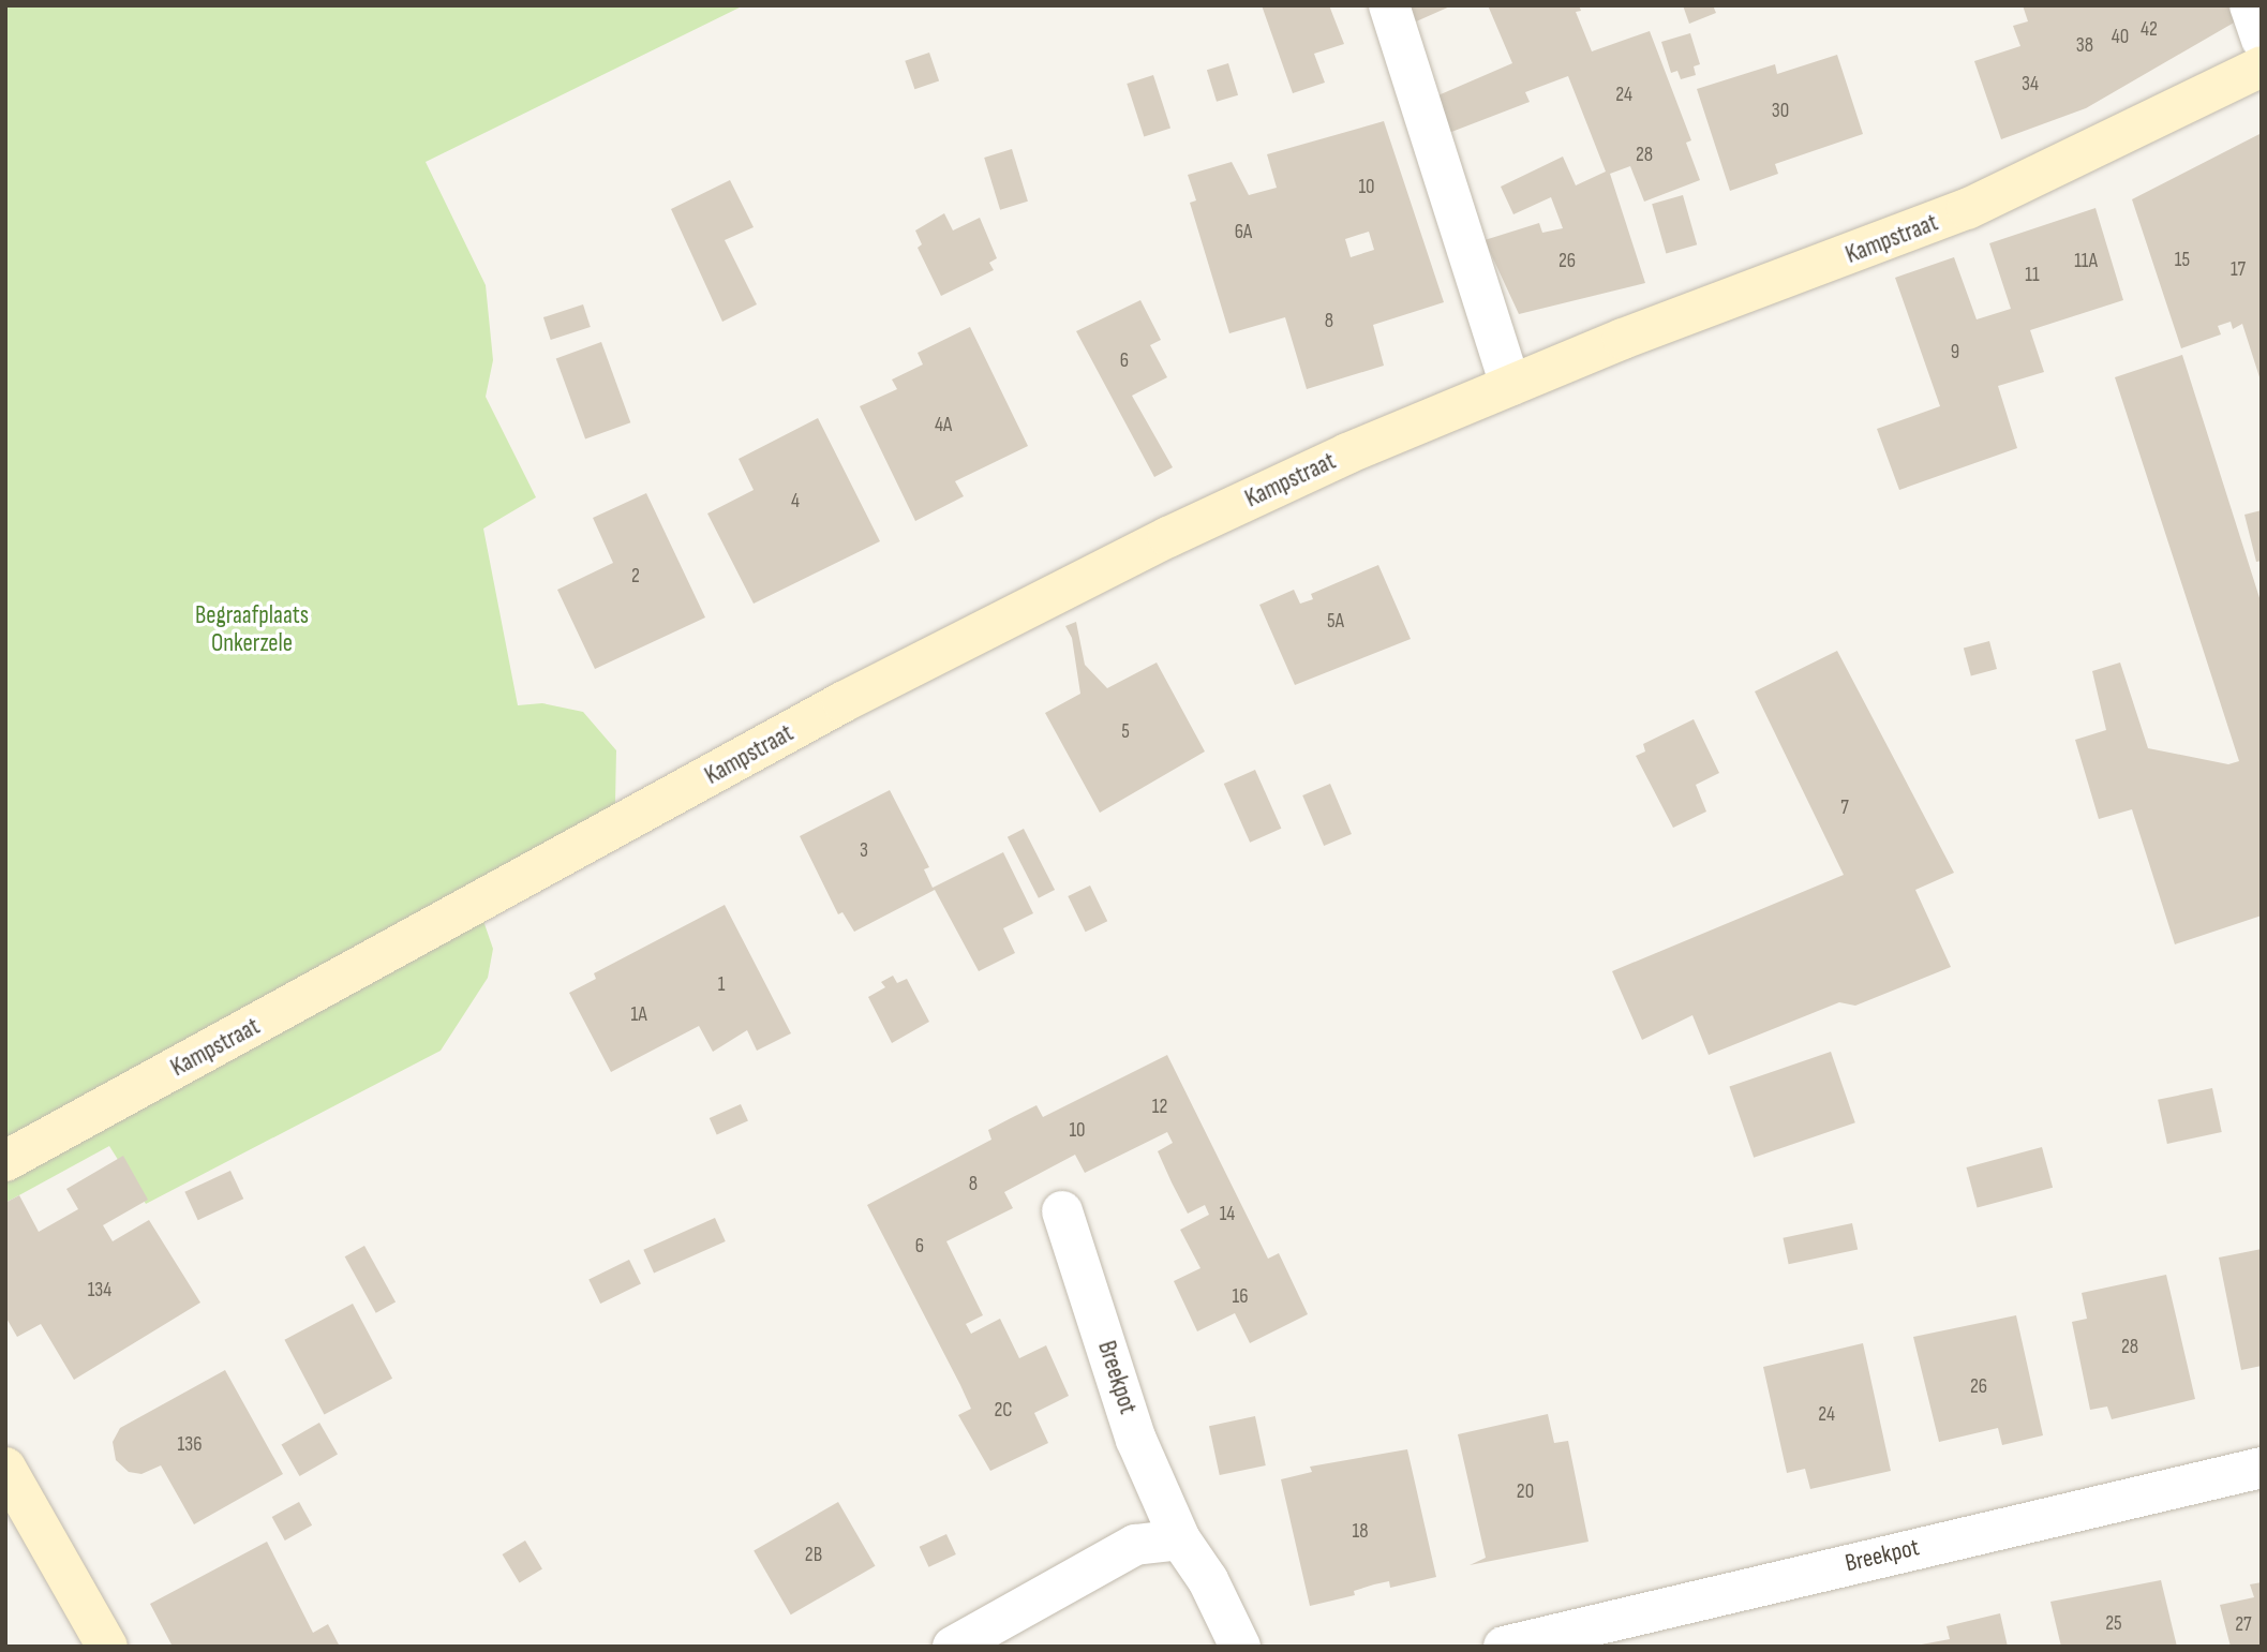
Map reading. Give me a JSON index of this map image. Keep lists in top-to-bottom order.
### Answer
{
  "streets": {
    "street": ["Kampstraat", "Breekpot"]
  },
  "parks": ["Begraafplaats Onkerzele"],
  "house_numbers": [
    "42",
    "40",
    "38",
    "34",
    "24",
    "30",
    "28",
    "10",
    "6A",
    "15",
    "26",
    "11A",
    "17",
    "11",
    "8",
    "9",
    "6",
    "4A",
    "4",
    "2",
    "5A",
    "5",
    "7",
    "3",
    "1",
    "1A",
    "12",
    "10",
    "8",
    "14",
    "6",
    "134",
    "16",
    "28",
    "26",
    "2C",
    "24",
    "136",
    "20",
    "18",
    "2B",
    "25",
    "27"
  ]
}
